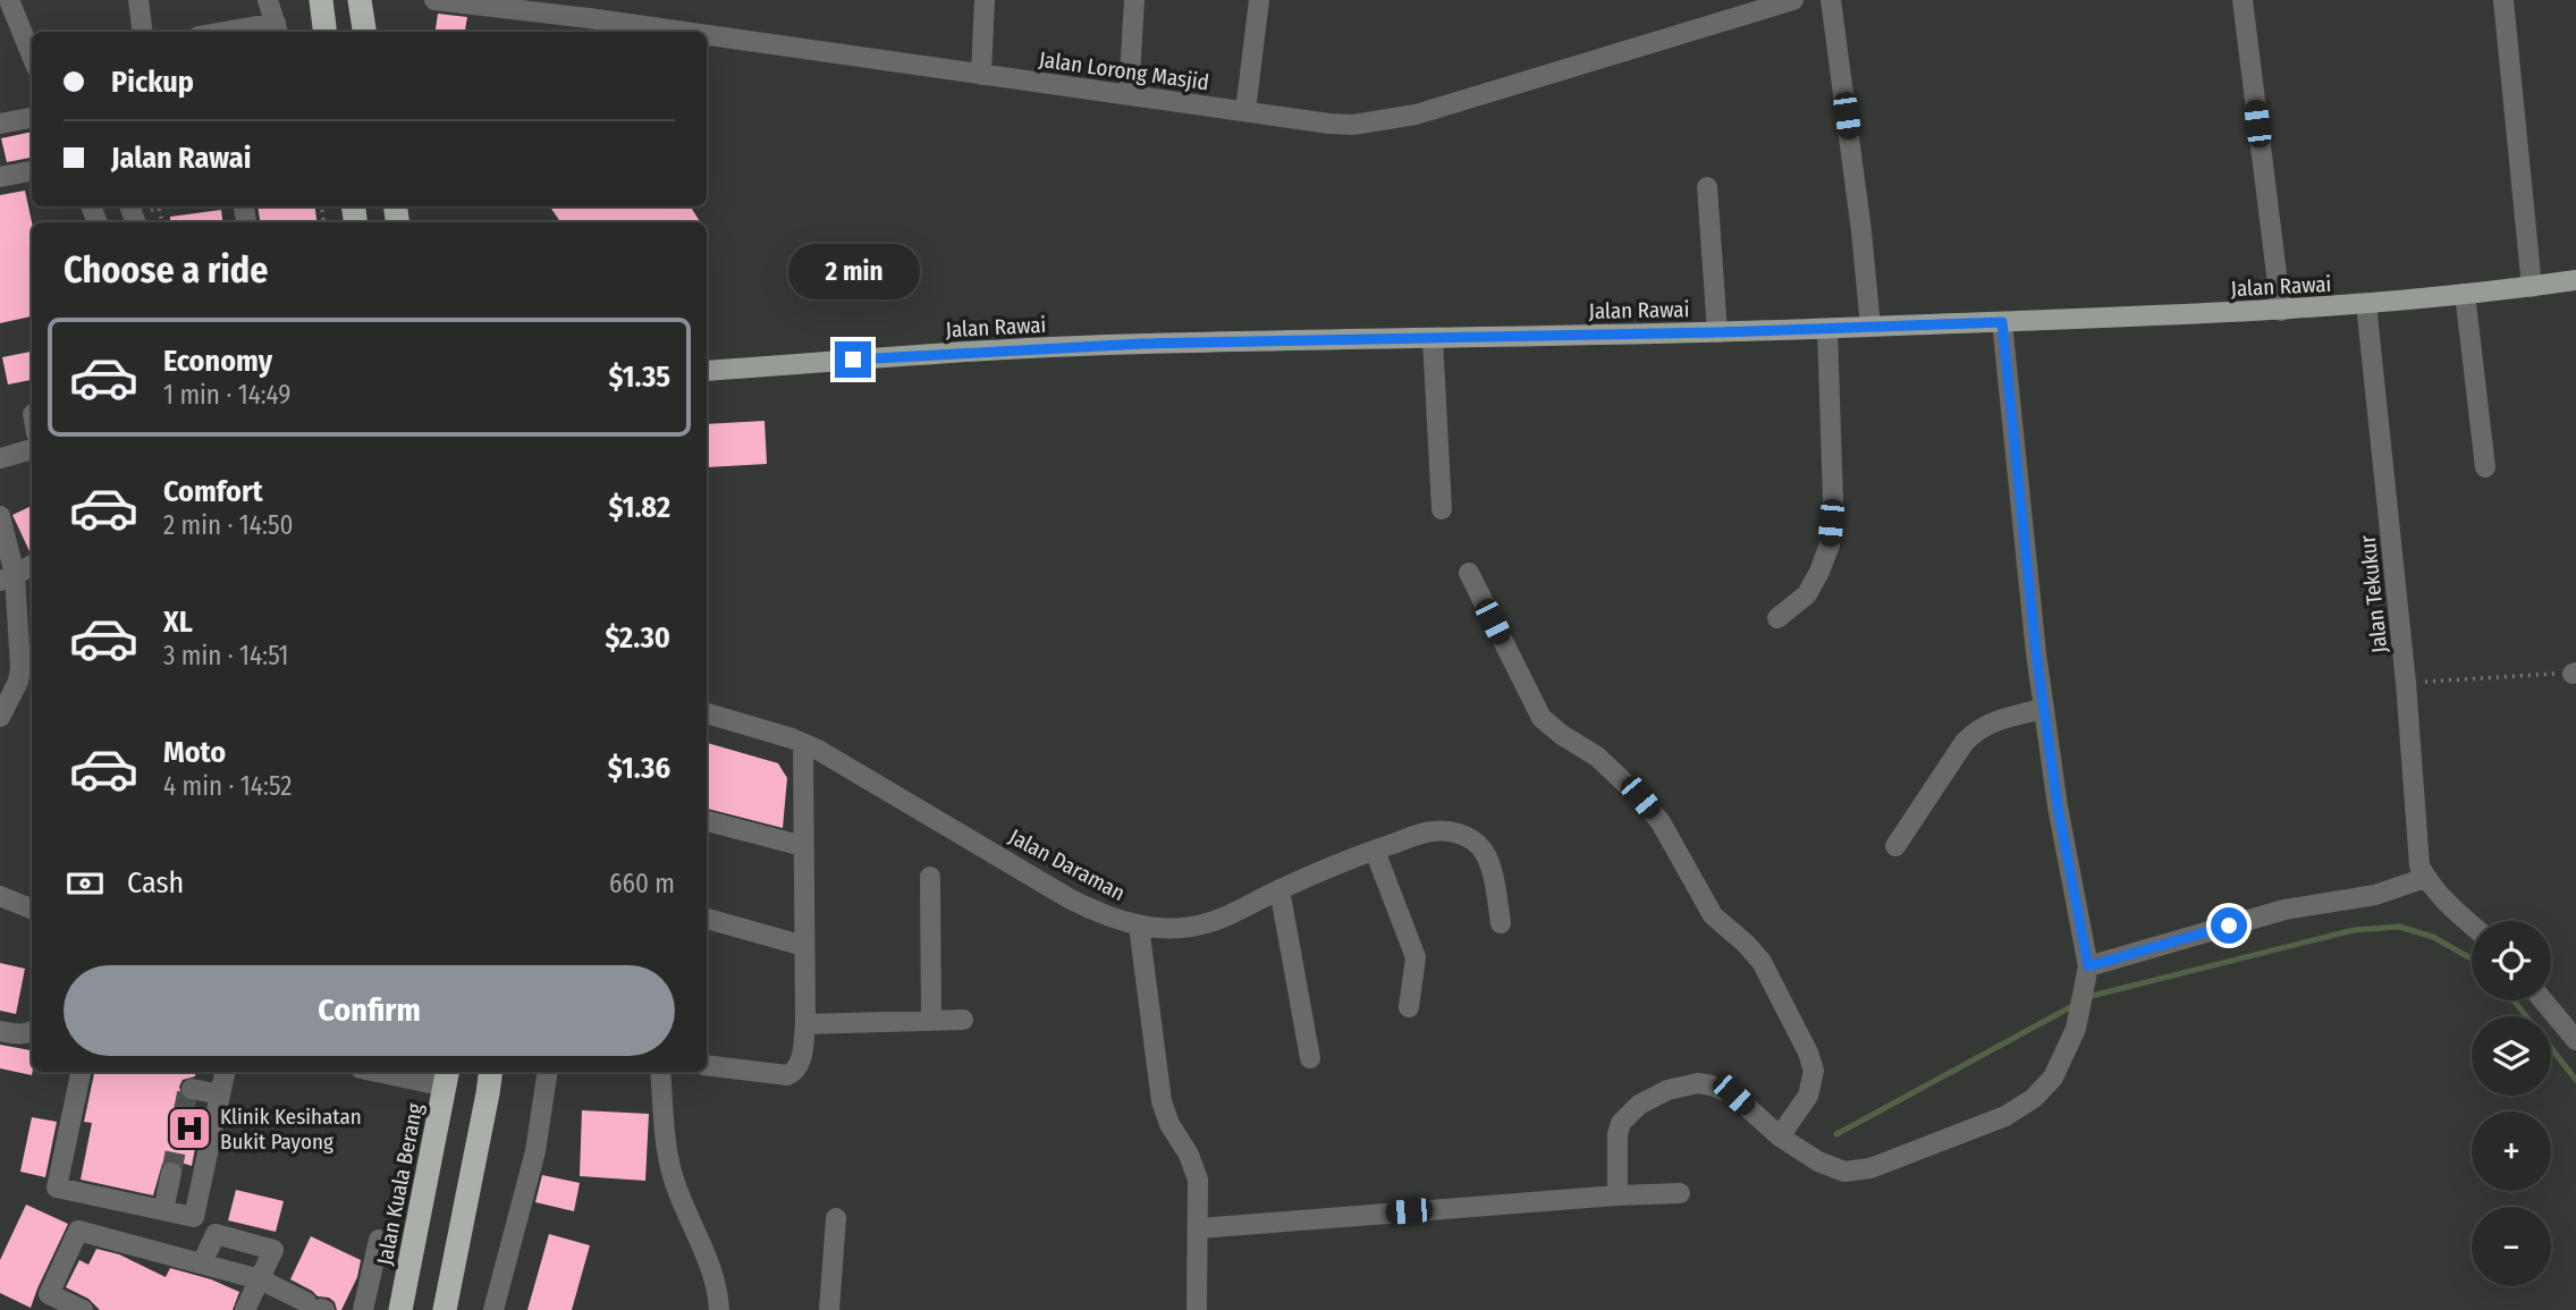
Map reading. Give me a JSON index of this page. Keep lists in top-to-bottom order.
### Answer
{
  "streets": {
    "highway": ["Jalan Kuala Berang"],
    "main road": ["Jalan Rawai"],
    "street": ["Jalan Lorong Masjid", "Jalan Tekukur", "Jalan Daraman"]
  },
  "crossings": [
    ["Jalan Rawai", "Jalan Tekukur"]
  ],
  "places": {
    "hospital": ["Klinik Kesihatan Bukit Payong"]
  },
  "page": {
    "banner": ["Pickup", "Jalan Rawai"],
    "heading": "Choose a ride",
    "bubble": "2 min",
    "list": [
      {
        "name": "Economy",
        "note": "1 min · 14:49",
        "value": "$1.35"
      },
      {
        "name": "Comfort",
        "note": "2 min · 14:50",
        "value": "$1.82"
      },
      {
        "name": "XL",
        "note": "3 min · 14:51",
        "value": "$2.30"
      },
      {
        "name": "Moto",
        "note": "4 min · 14:52",
        "value": "$1.36"
      }
    ],
    "pay": ["Cash", "660 m"],
    "map_buttons": ["+", "−"],
    "buttons": "Confirm"
  }
}
